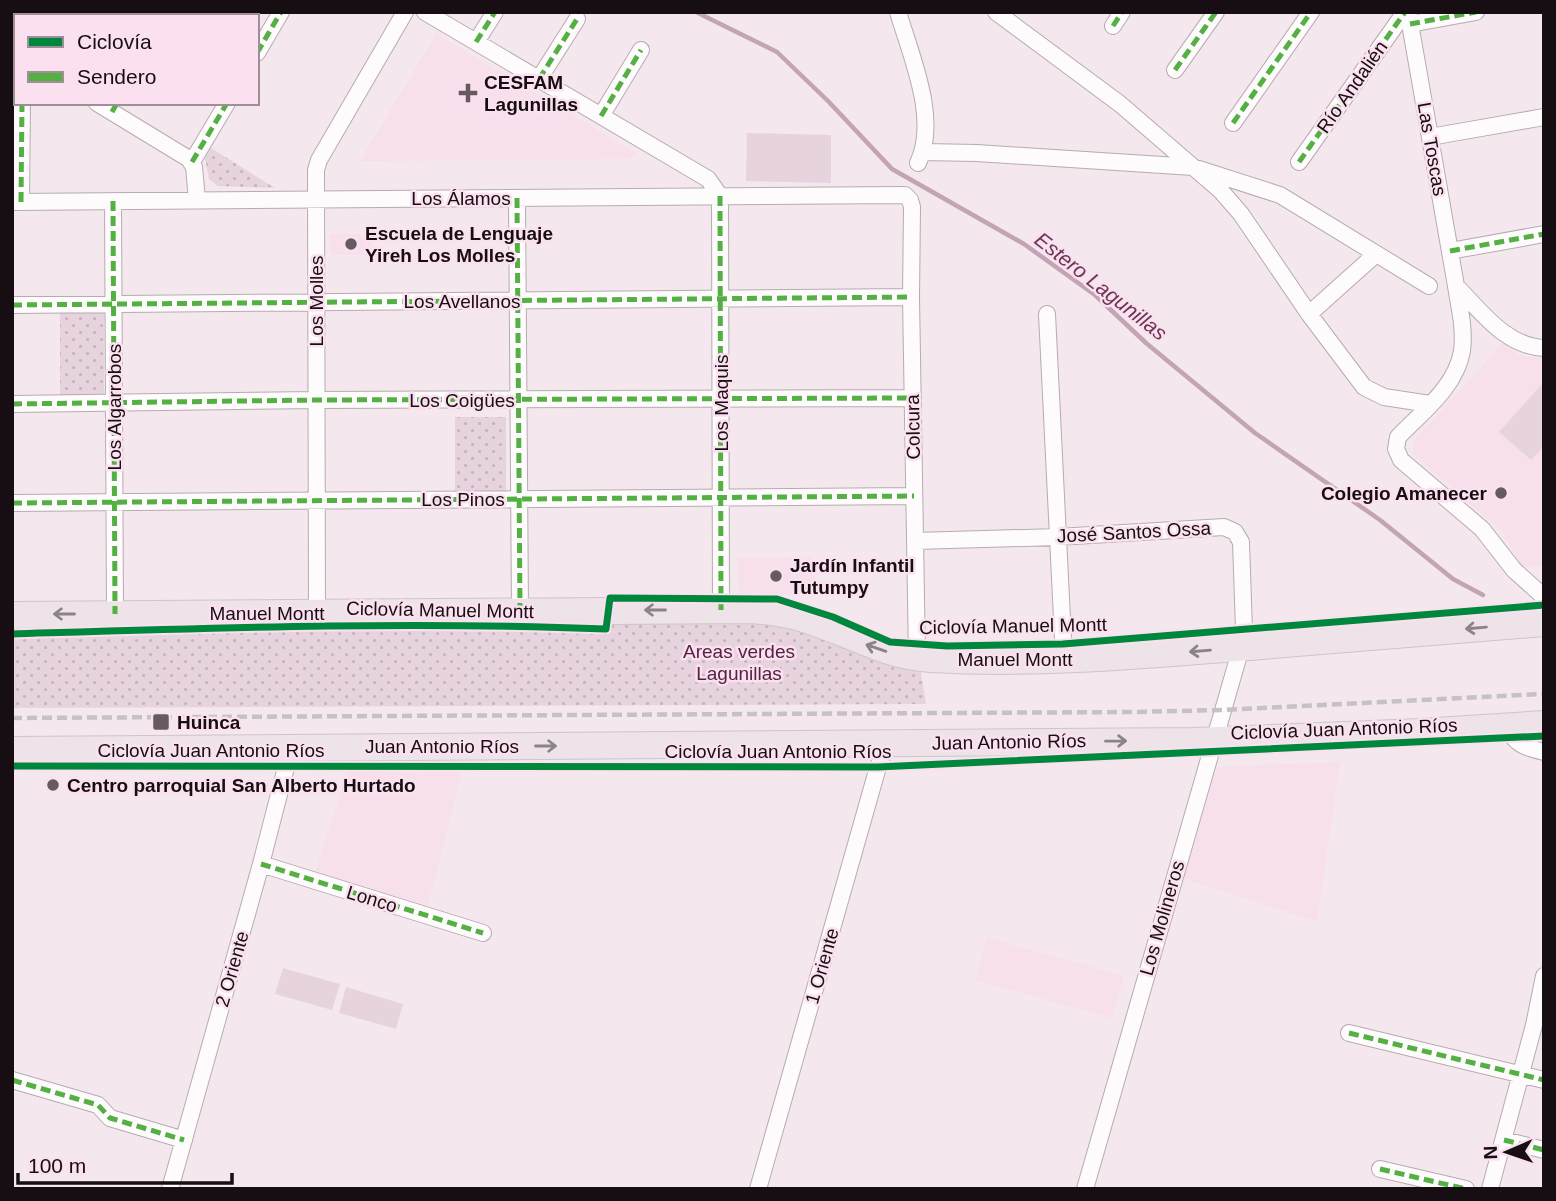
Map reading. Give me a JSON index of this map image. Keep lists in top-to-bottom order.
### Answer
{
  "streets": {
    "main road": ["Manuel Montt", "Juan Antonio Ríos"],
    "street": [
      "Río Andalién",
      "Las Toscas",
      "Los Álamos",
      "Los Molles",
      "Los Avellanos",
      "Los Coigües",
      "Los Maquis",
      "Los Algarrobos",
      "Colcura",
      "Los Pinos",
      "José Santos Ossa",
      "Lonco",
      "Los Molineros",
      "1 Oriente",
      "2 Oriente"
    ],
    "cycle path": ["Ciclovía Manuel Montt", "Ciclovía Juan Antonio Ríos"]
  },
  "crossings": [
    ["Río Andalién", "Las Toscas"],
    ["Las Toscas", "Manuel Montt"],
    ["Los Álamos", "Los Molles"],
    ["Los Álamos", "Los Maquis"],
    ["Los Álamos", "Los Algarrobos"],
    ["Los Álamos", "Colcura"],
    ["Los Molles", "Los Avellanos"],
    ["Los Molles", "Los Coigües"],
    ["Los Molles", "Los Pinos"],
    ["Los Molles", "Manuel Montt"],
    ["Los Avellanos", "Los Maquis"],
    ["Los Avellanos", "Los Algarrobos"],
    ["Los Avellanos", "Colcura"],
    ["Los Coigües", "Los Maquis"],
    ["Los Coigües", "Los Algarrobos"],
    ["Los Coigües", "Colcura"],
    ["Los Maquis", "Los Pinos"],
    ["Los Maquis", "Manuel Montt"],
    ["Los Algarrobos", "Los Pinos"],
    ["Los Algarrobos", "Manuel Montt"],
    ["Colcura", "Los Pinos"],
    ["Colcura", "José Santos Ossa"],
    ["Colcura", "Manuel Montt"],
    ["José Santos Ossa", "Manuel Montt"],
    ["José Santos Ossa", "Los Molineros"],
    ["Manuel Montt", "Los Molineros"],
    ["Juan Antonio Ríos", "Los Molineros"],
    ["Juan Antonio Ríos", "1 Oriente"],
    ["Juan Antonio Ríos", "2 Oriente"],
    ["Lonco", "2 Oriente"]
  ],
  "one_way": ["Manuel Montt", "Juan Antonio Ríos"],
  "water": ["Estero Lagunillas"],
  "parks": ["Areas verdes Lagunillas"],
  "places": {
    "health": ["CESFAM Lagunillas"],
    "other": [
      "Escuela de Lenguaje Yireh Los Molles",
      "Colegio Amanecer",
      "Jardín Infantil Tutumpy",
      "Centro parroquial San Alberto Hurtado"
    ],
    "transit": ["Huinca"]
  },
  "legend": ["Ciclovía", "Sendero"],
  "scale_bar": "100 m",
  "north": "left"
}
